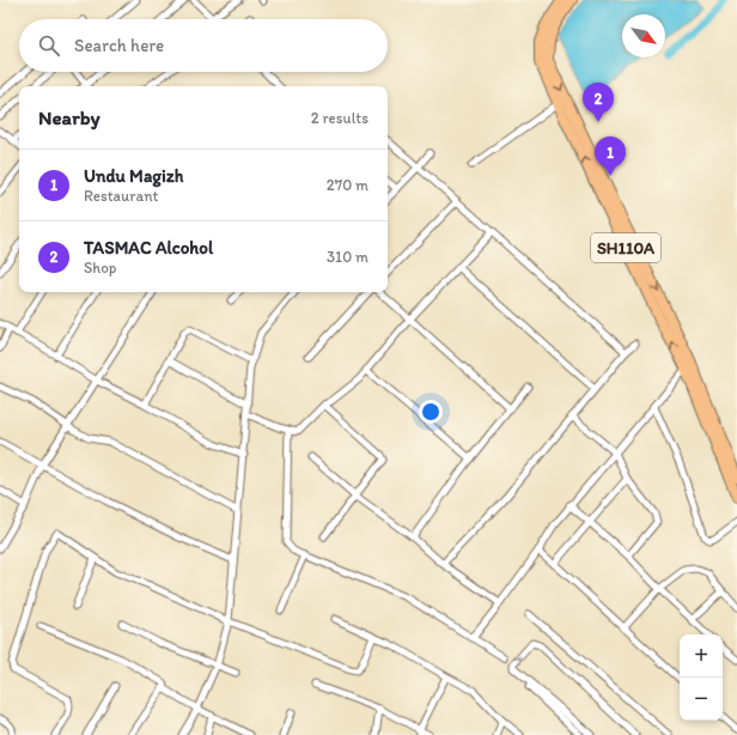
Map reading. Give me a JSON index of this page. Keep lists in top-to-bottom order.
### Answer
{
  "streets": {
    "main road": ["SH110A"]
  },
  "north": "bottom right",
  "page": {
    "search": "Search here",
    "pins": ["2", "1"],
    "heading": ["Nearby", "2 results"],
    "list": [
      {
        "mark": "1",
        "name": "Undu Magizh",
        "note": "Restaurant",
        "value": "270 m"
      },
      {
        "mark": "2",
        "name": "TASMAC Alcohol",
        "note": "Shop",
        "value": "310 m"
      }
    ],
    "map_buttons": ["+", "−"]
  }
}
